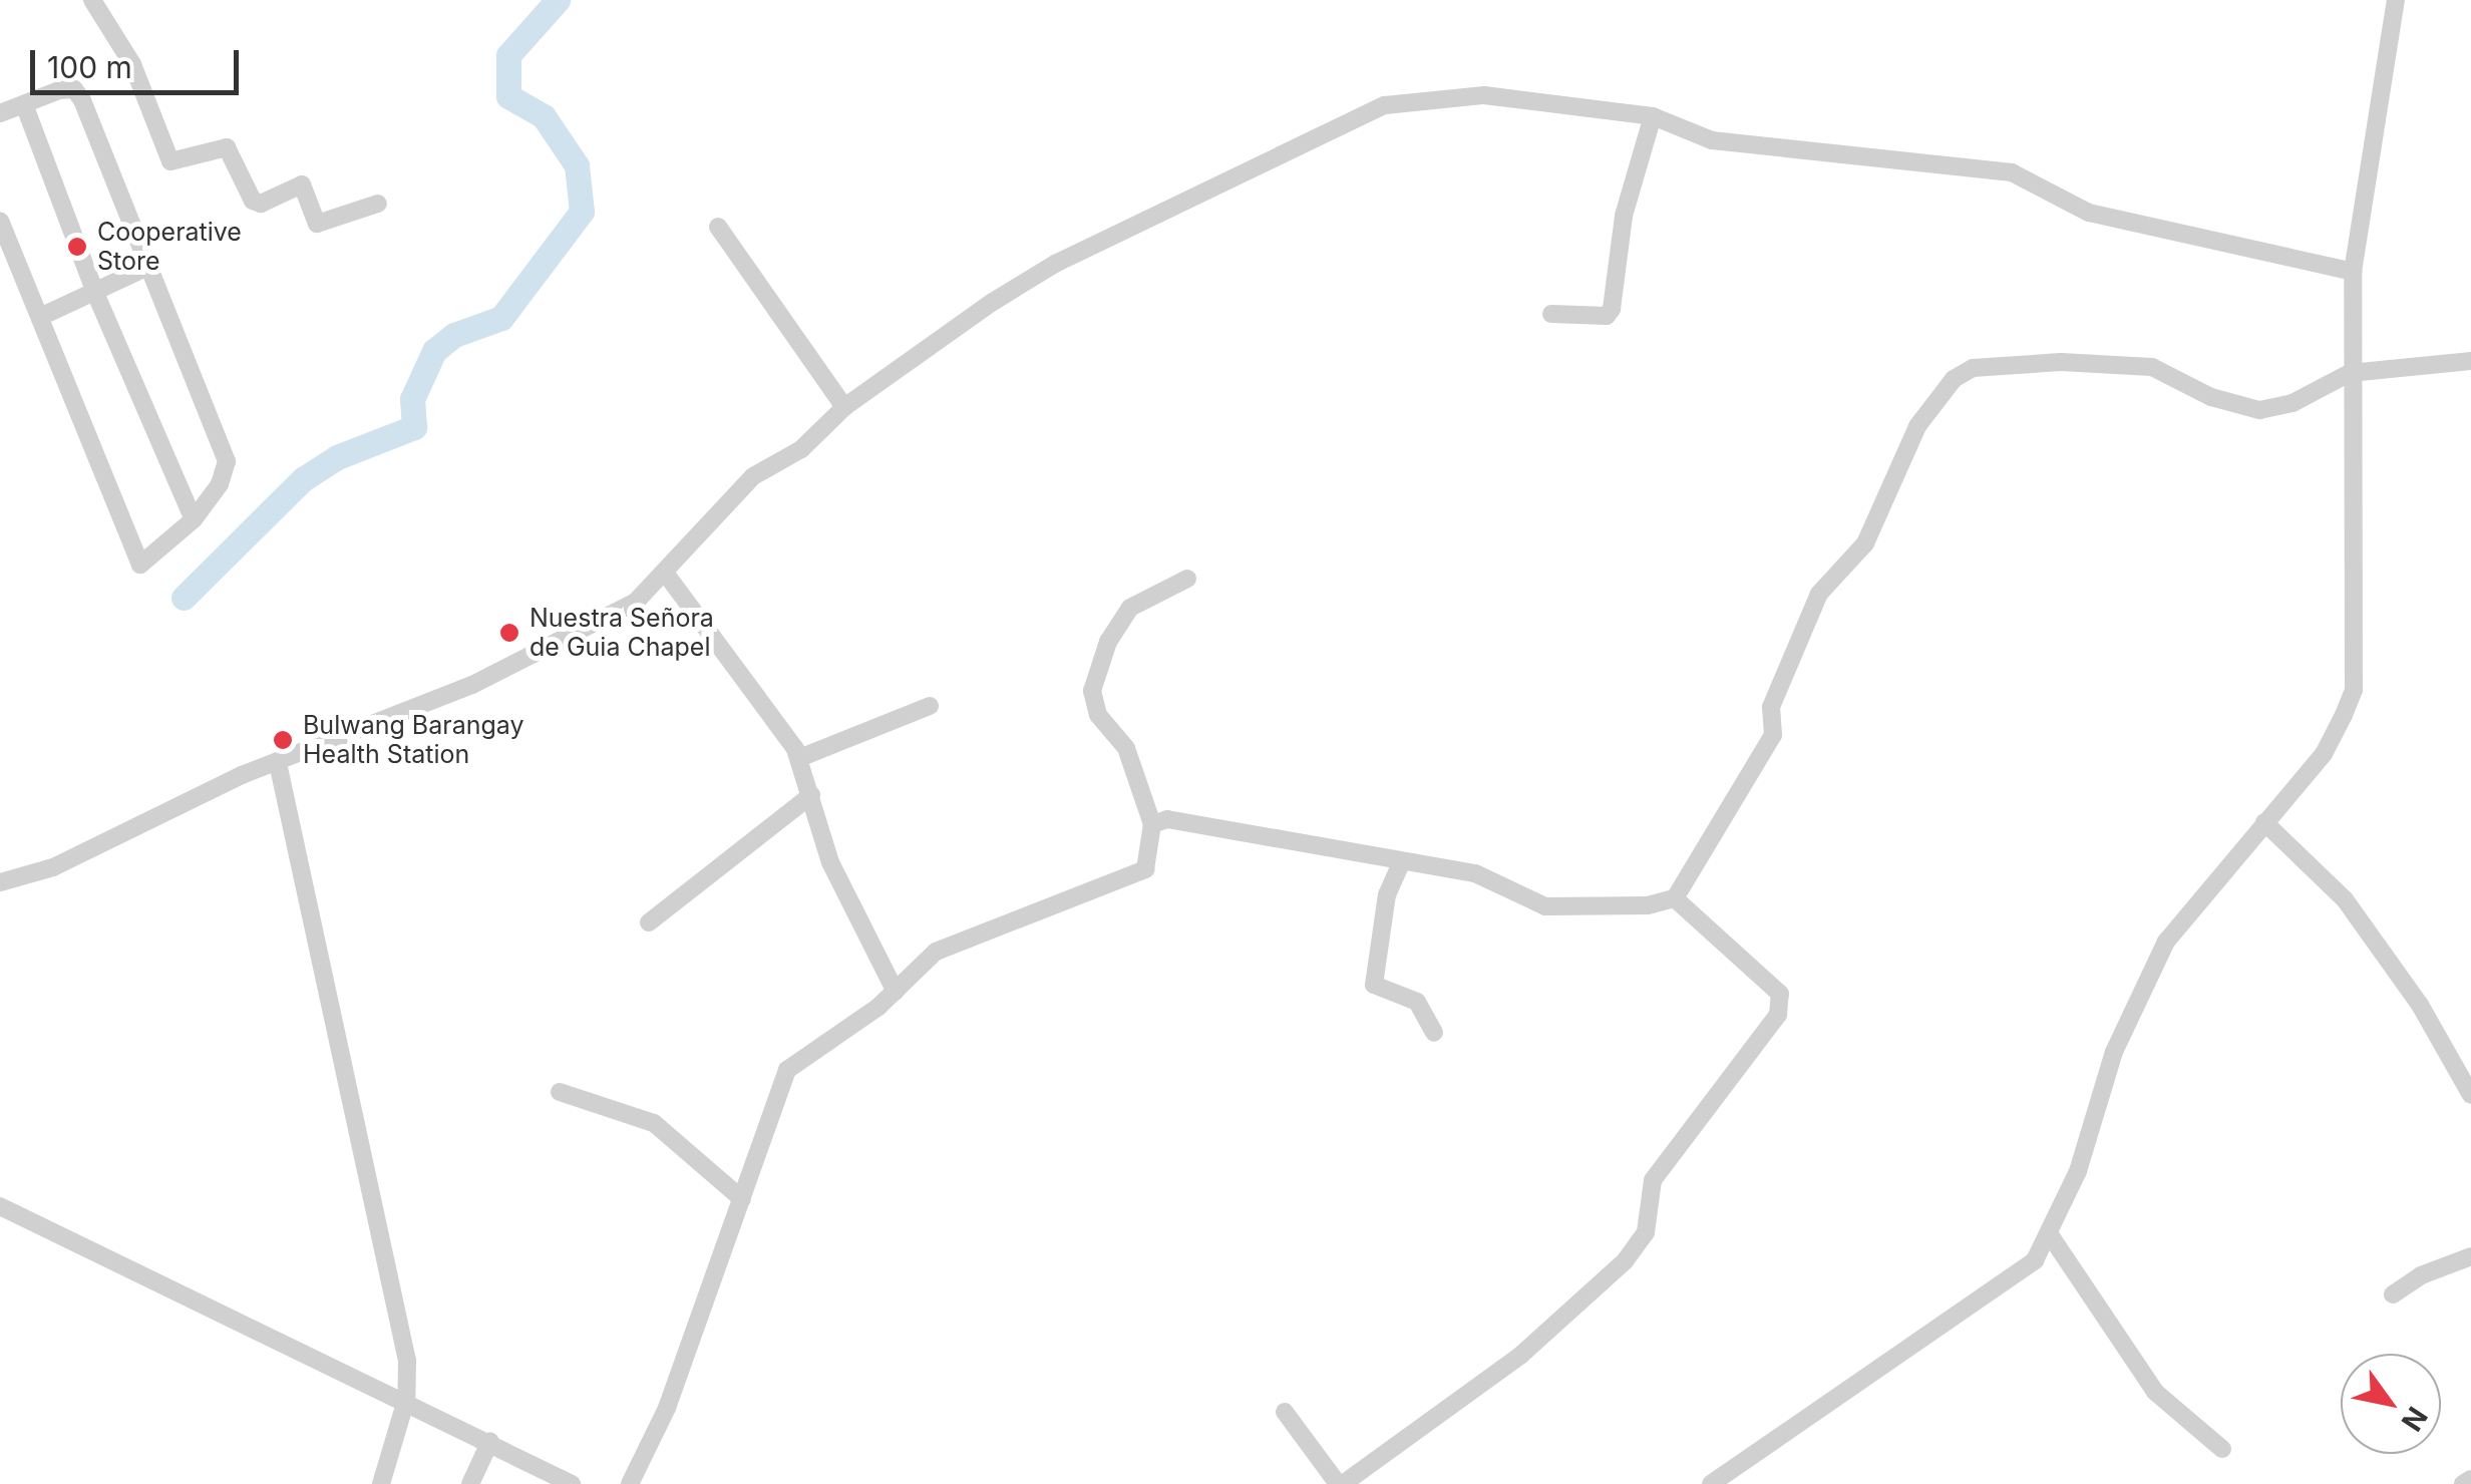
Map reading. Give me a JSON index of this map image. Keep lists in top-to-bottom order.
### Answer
{
  "places": ["Cooperative Store", "Nuestra Señora de Guia Chapel", "Bulwang Barangay Health Station"],
  "scale_bar": "100 m",
  "north": "bottom right"
}
